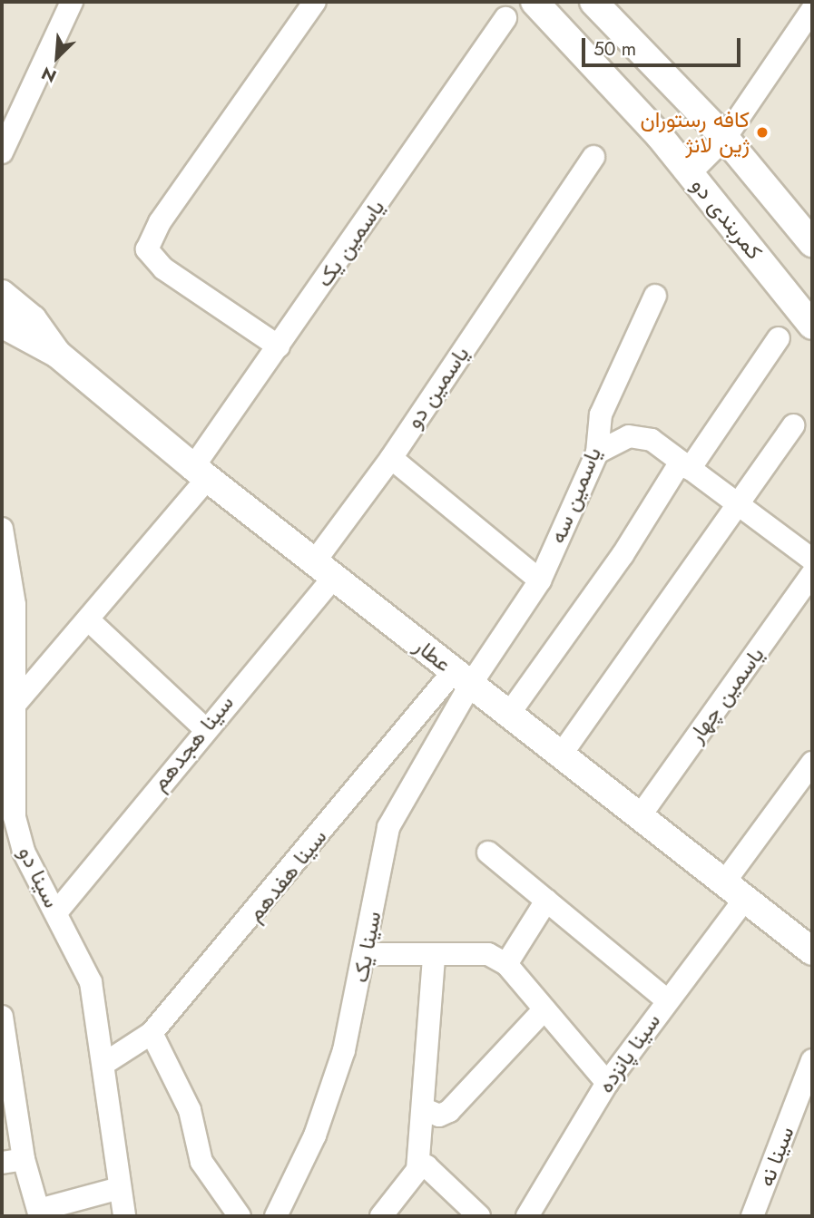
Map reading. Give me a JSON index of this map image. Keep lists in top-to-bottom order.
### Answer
{
  "streets": {
    "street": [
      "کمربندی دو",
      "یاسمین یک",
      "یاسمین دو",
      "یاسمین سه",
      "عطار",
      "یاسمین چهار",
      "سینا هجدهم",
      "سینا هفدهم",
      "سینا دو",
      "سینا یک",
      "سینا پانزده",
      "سینا نه"
    ]
  },
  "crossings": [
    ["یاسمین یک", "عطار"],
    ["یاسمین یک", "سینا دو"],
    ["یاسمین دو", "عطار"],
    ["یاسمین دو", "سینا هجدهم"],
    ["یاسمین سه", "عطار"],
    ["یاسمین سه", "سینا هفدهم"],
    ["یاسمین سه", "سینا یک"],
    ["عطار", "یاسمین چهار"],
    ["عطار", "سینا هجدهم"],
    ["عطار", "سینا هفدهم"],
    ["عطار", "سینا یک"],
    ["عطار", "سینا پانزده"],
    ["سینا هجدهم", "سینا دو"],
    ["سینا هفدهم", "سینا دو"],
    ["سینا هفدهم", "سینا یک"]
  ],
  "places": ["کافه رستوران ژین لانژ"],
  "scale_bar": "50 m",
  "north": "bottom left"
}
